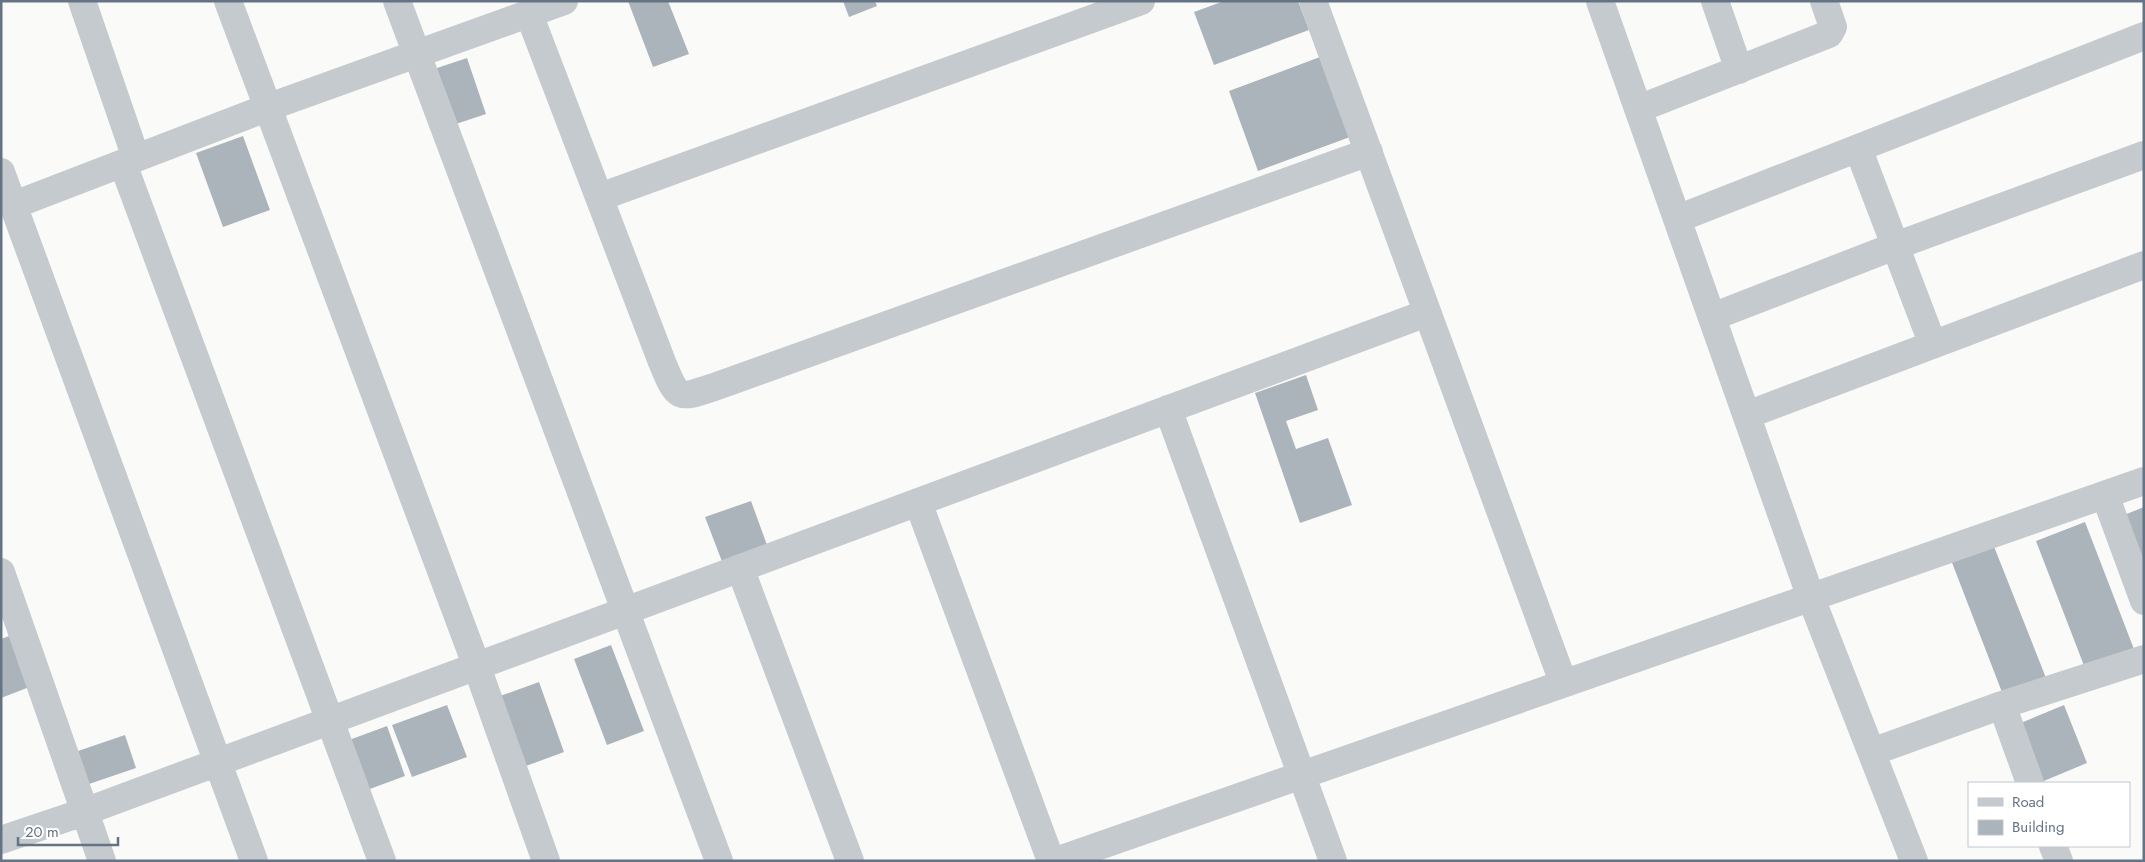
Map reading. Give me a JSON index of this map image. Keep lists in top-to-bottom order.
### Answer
{
  "legend": ["Road", "Building"],
  "scale_bar": "20 m"
}
